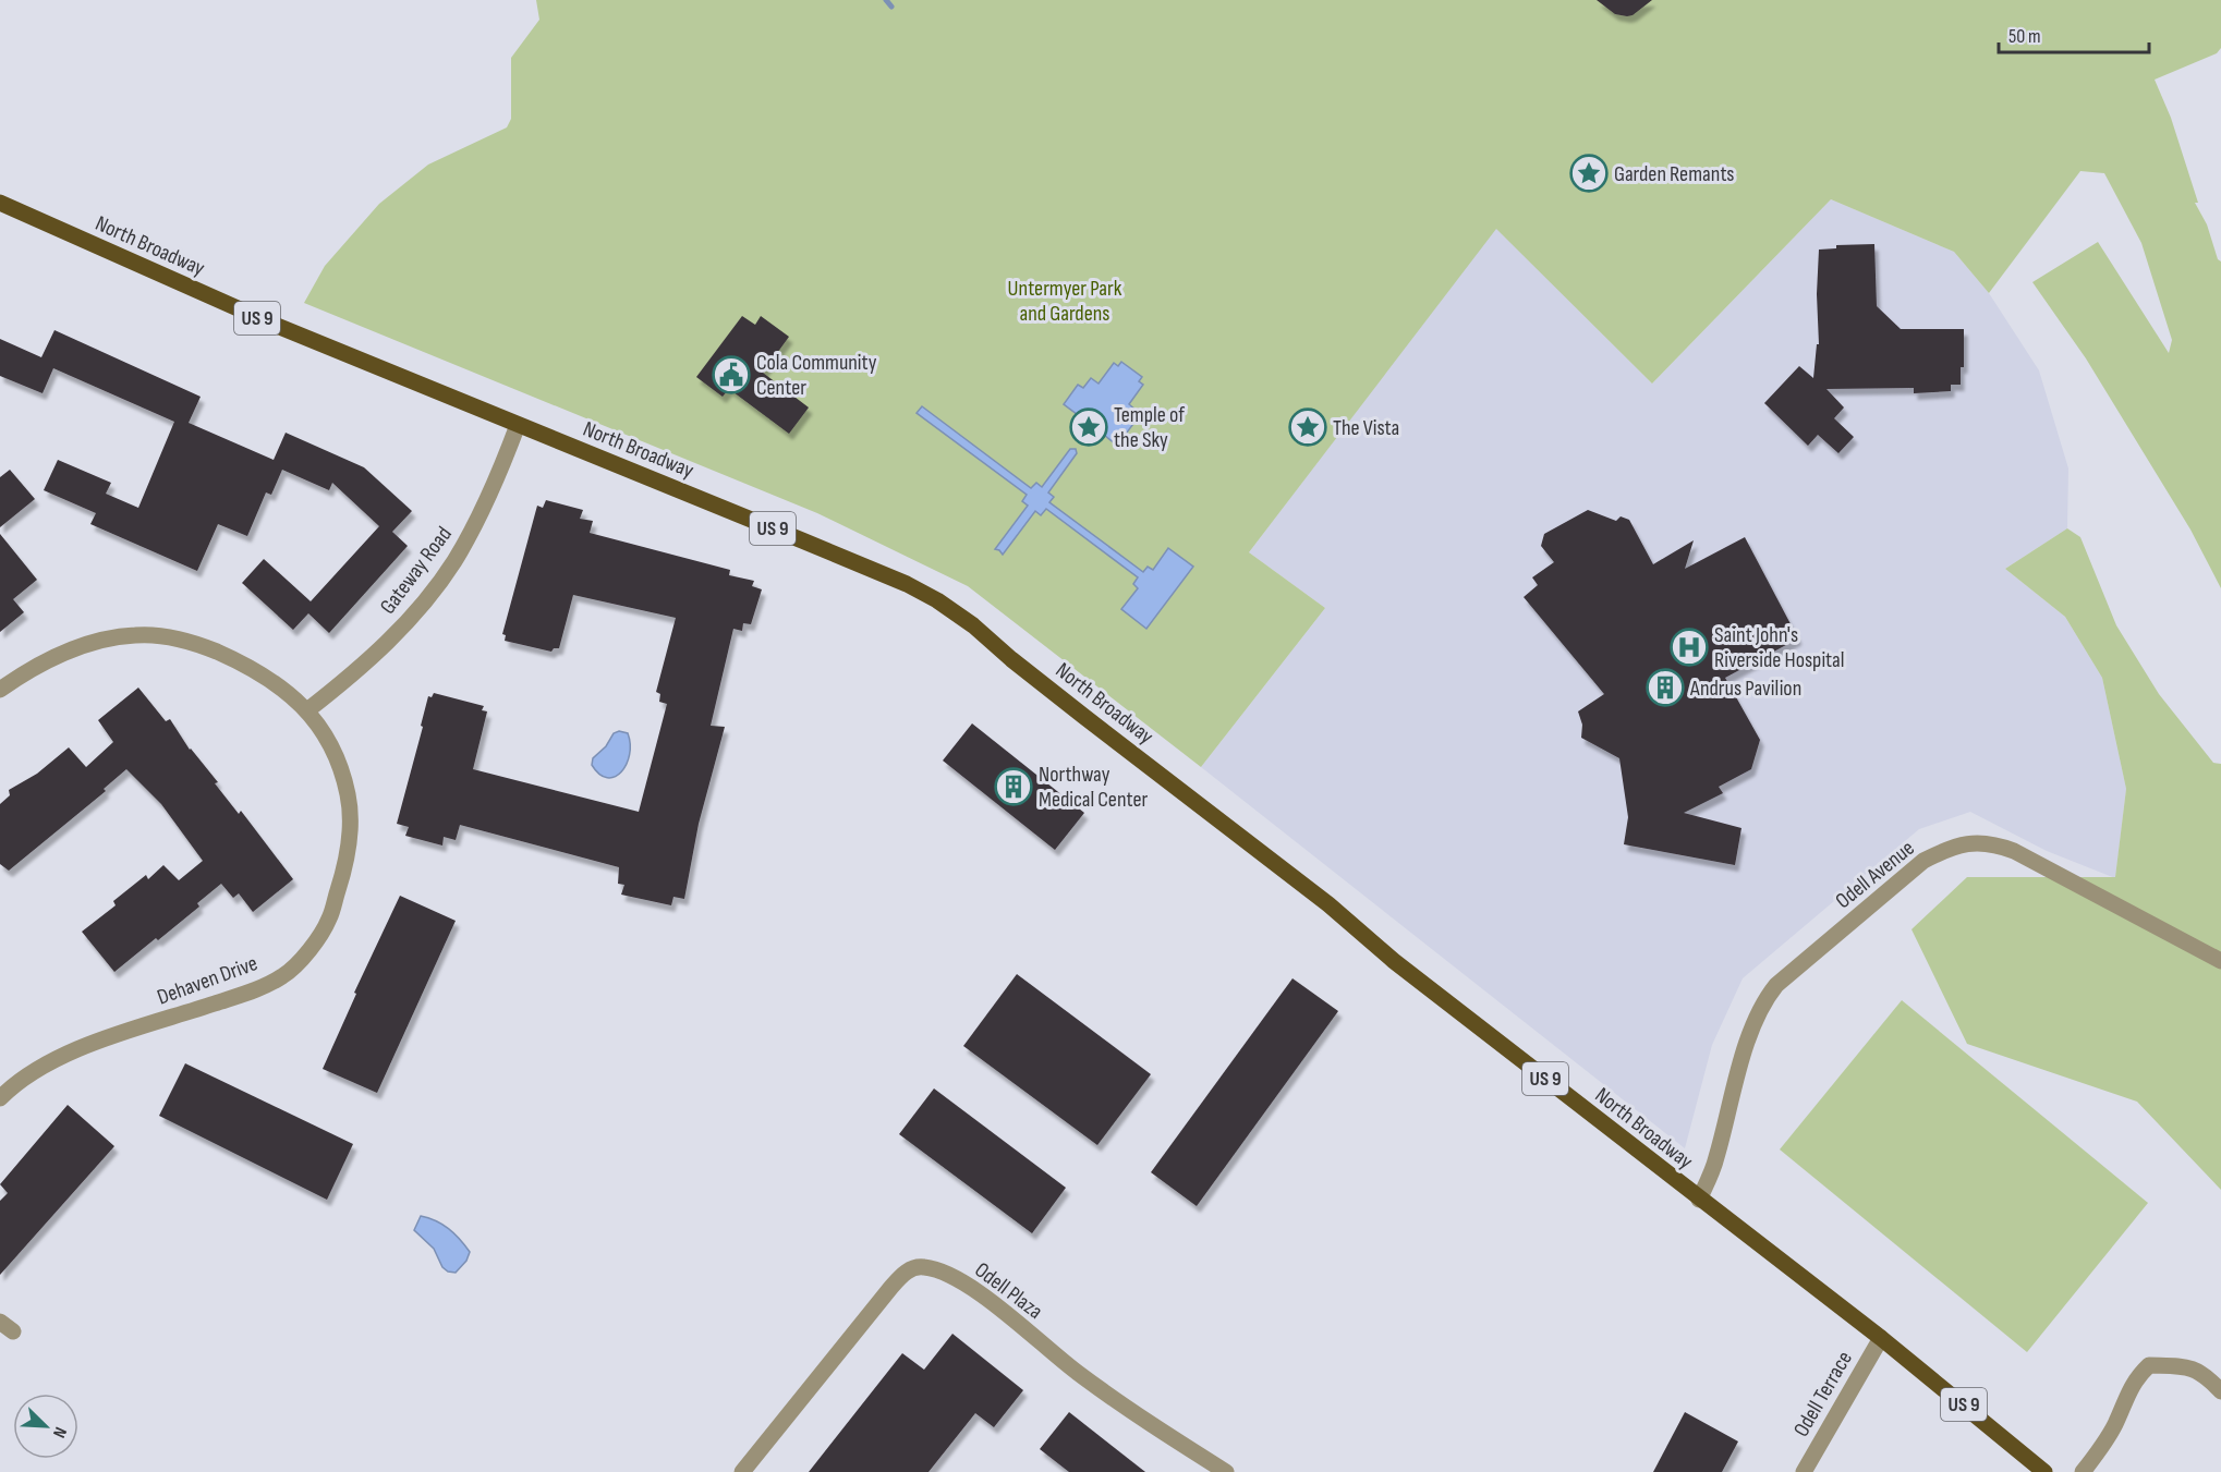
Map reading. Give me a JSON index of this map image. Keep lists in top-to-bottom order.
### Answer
{
  "streets": {
    "main road": ["North Broadway", "US 9"],
    "street": [
      "Gateway Road",
      "Odell Avenue",
      "Dehaven Drive",
      "Odell Plaza",
      "Odell Terrace"
    ]
  },
  "crossings": [
    ["North Broadway", "Gateway Road"],
    ["North Broadway", "Odell Avenue"],
    ["North Broadway", "Odell Terrace"],
    ["Gateway Road", "Dehaven Drive"]
  ],
  "parks": ["Untermyer Park and Gardens"],
  "places": {
    "place": ["Garden Remants", "Temple of the Sky", "The Vista"],
    "public building": ["Cola Community Center"],
    "hospital": ["Saint John's Riverside Hospital"],
    "building": ["Andrus Pavilion", "Northway Medical Center"]
  },
  "scale_bar": "50 m",
  "north": "bottom right"
}
